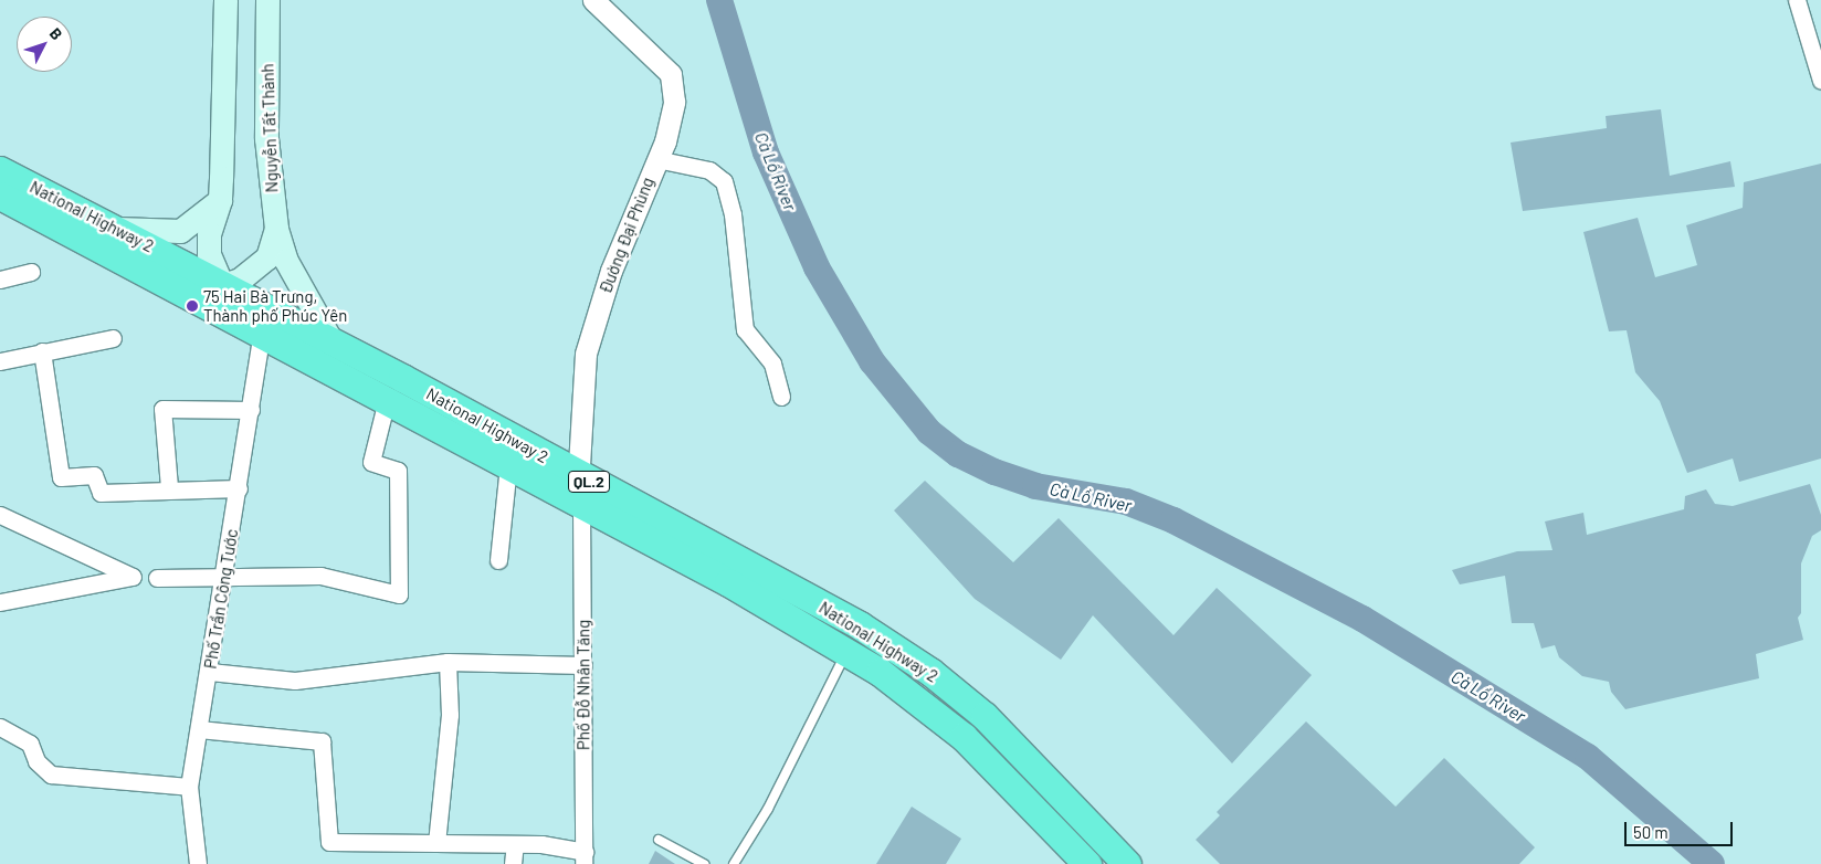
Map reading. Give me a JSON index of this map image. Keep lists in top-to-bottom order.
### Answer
{
  "streets": {
    "highway": ["National Highway 2", "QL.2"],
    "main road": ["Nguyễn Tất Thành"],
    "street": ["Đường Đại Phùng", "Phố Trần Công Tước", "Phố Đỗ Nhân Tăng"]
  },
  "crossings": [
    ["Nguyễn Tất Thành", "National Highway 2"],
    ["National Highway 2", "Đường Đại Phùng"],
    ["National Highway 2", "Phố Trần Công Tước"],
    ["National Highway 2", "Phố Đỗ Nhân Tăng"],
    ["Đường Đại Phùng", "Phố Đỗ Nhân Tăng"]
  ],
  "water": ["Cà Lồ River"],
  "places": ["75 Hai Bà Trưng, Thành phố Phúc Yên"],
  "scale_bar": "50 m",
  "north": "top right"
}
